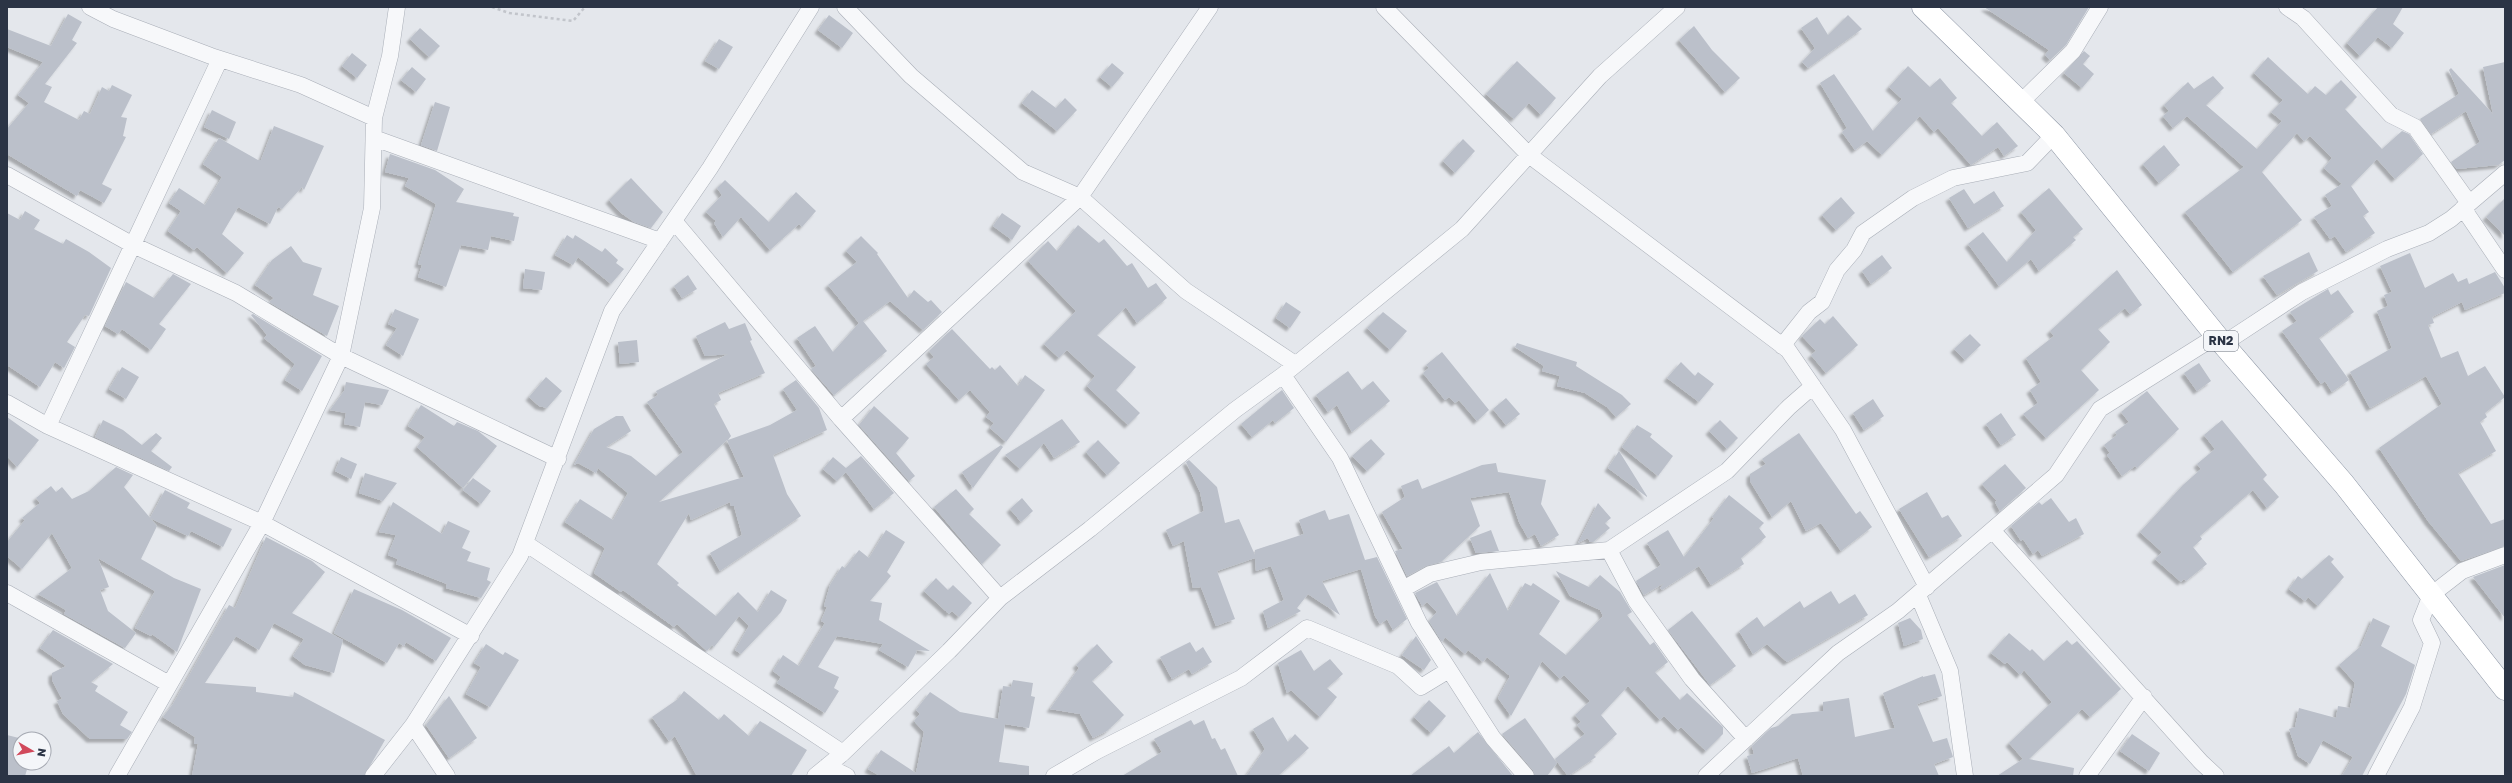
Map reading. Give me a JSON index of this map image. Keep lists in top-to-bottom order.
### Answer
{
  "streets": {
    "highway": ["RN2"]
  },
  "north": "right"
}
